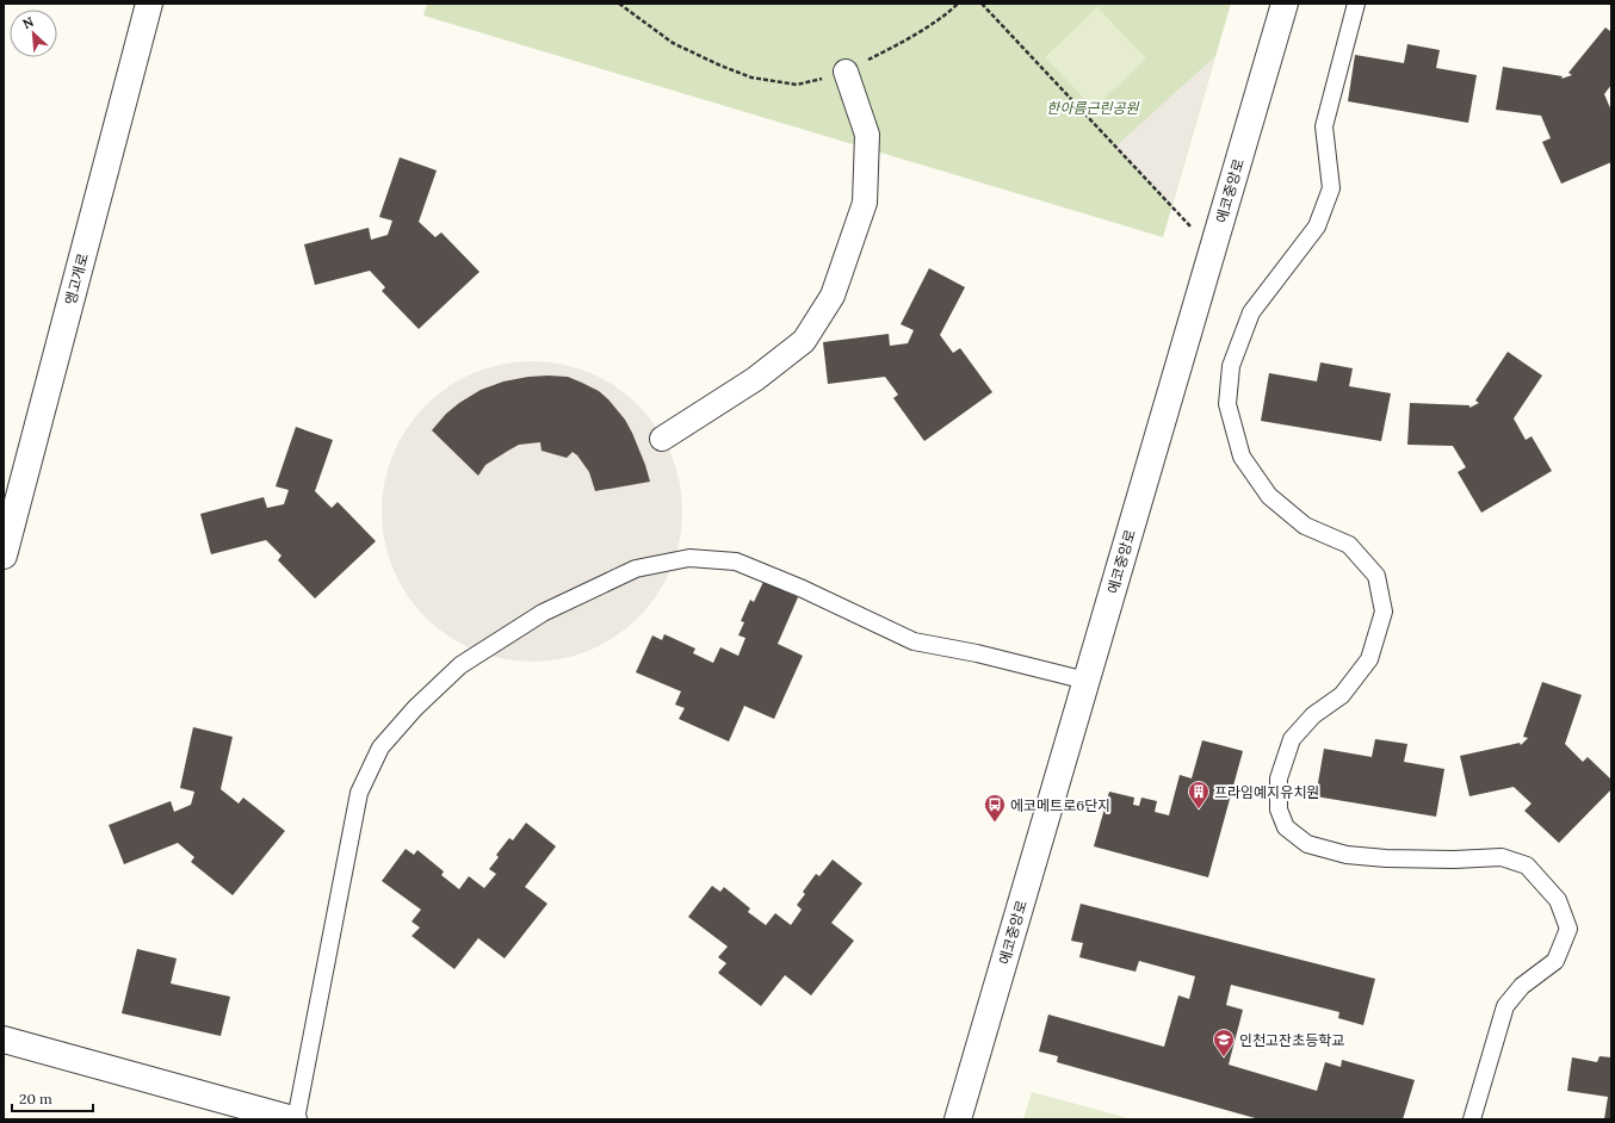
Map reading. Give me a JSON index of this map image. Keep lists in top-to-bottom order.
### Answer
{
  "streets": {
    "street": ["에코중앙로", "앵고개로"]
  },
  "parks": ["한아름근린공원"],
  "places": {
    "building": ["프라임예지유치원"],
    "bus stop": ["에코메트로6단지"],
    "school or university": ["인천고잔초등학교"]
  },
  "scale_bar": "20 m",
  "north": "top left"
}
